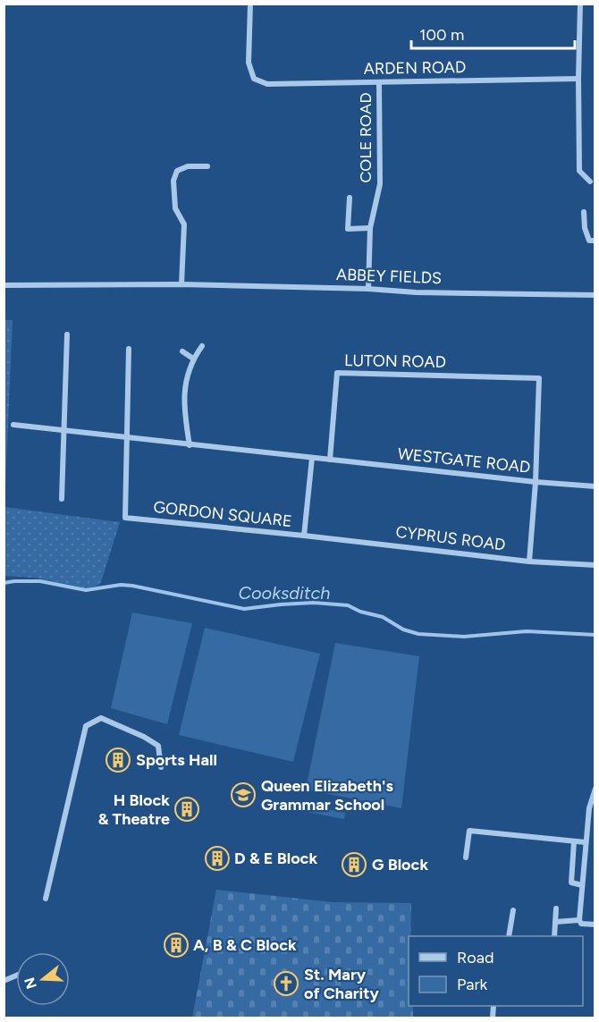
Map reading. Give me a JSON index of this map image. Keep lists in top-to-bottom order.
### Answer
{
  "streets": {
    "street": [
      "ARDEN ROAD",
      "COLE ROAD",
      "ABBEY FIELDS",
      "LUTON ROAD",
      "WESTGATE ROAD",
      "GORDON SQUARE",
      "CYPRUS ROAD"
    ]
  },
  "crossings": [
    ["ARDEN ROAD", "COLE ROAD"],
    ["COLE ROAD", "ABBEY FIELDS"],
    ["LUTON ROAD", "WESTGATE ROAD"],
    ["GORDON SQUARE", "CYPRUS ROAD"]
  ],
  "water": ["Cooksditch"],
  "places": {
    "building": [
      "Sports Hall",
      "H Block & Theatre",
      "D & E Block",
      "G Block",
      "A, B & C Block"
    ],
    "school or university": ["Queen Elizabeth's Grammar School"],
    "church": ["St. Mary of Charity"]
  },
  "legend": ["Road", "Park"],
  "scale_bar": "100 m",
  "north": "left"
}
